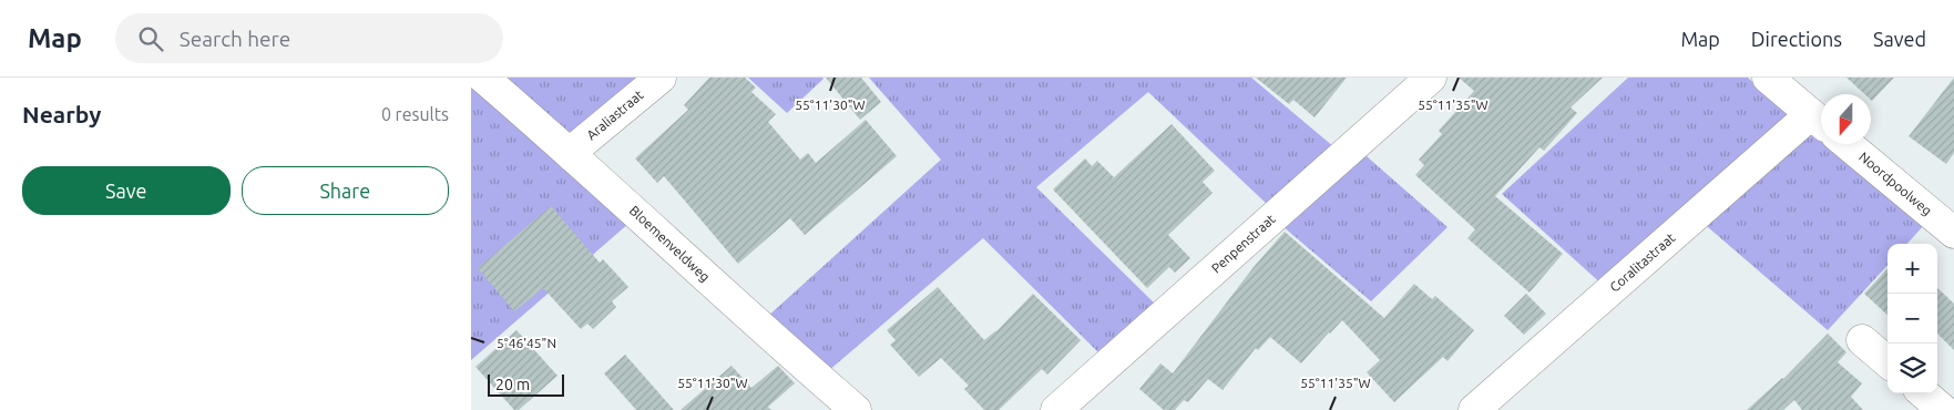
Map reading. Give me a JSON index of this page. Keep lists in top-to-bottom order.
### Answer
{
  "streets": {
    "street": [
      "Araliastraat",
      "Noordpoolweg",
      "Bloemenveldweg",
      "Penpenstraat",
      "Coralitastraat"
    ]
  },
  "crossings": [
    ["Araliastraat", "Bloemenveldweg"]
  ],
  "scale_bar": "20 m",
  "north": "bottom",
  "page": {
    "header": "Map",
    "search": "Search here",
    "nav": ["Map", "Directions", "Saved"],
    "heading": ["Nearby", "0 results"],
    "buttons": ["Save", "Share"],
    "map_buttons": ["+", "−"],
    "scale": "20 m"
  },
  "coordinates": ["55°11'30\"W", "55°11'35\"W", "5°46'45\"N"]
}
